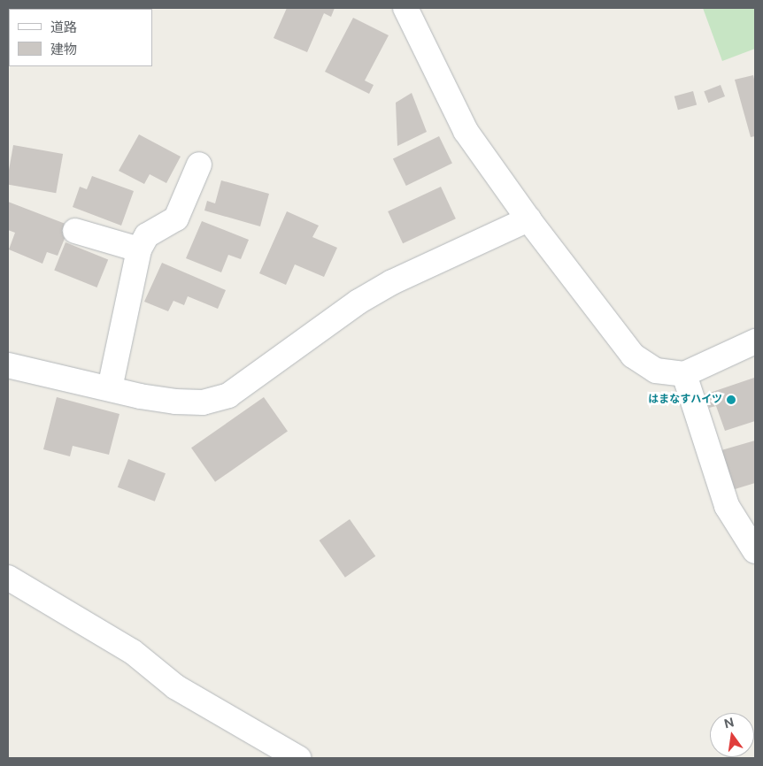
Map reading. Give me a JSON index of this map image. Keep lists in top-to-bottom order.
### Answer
{
  "places": ["はまなすハイツ"],
  "legend": ["道路", "建物"],
  "north": "top"
}
